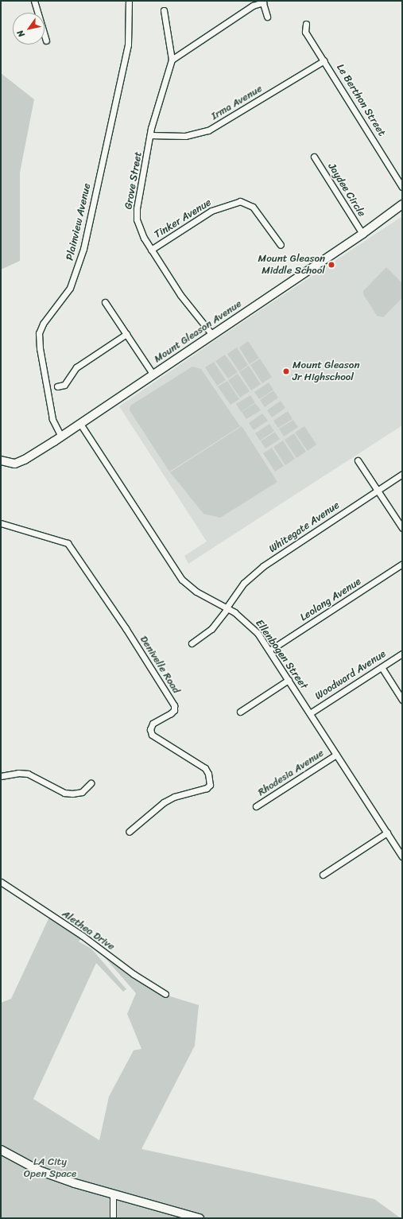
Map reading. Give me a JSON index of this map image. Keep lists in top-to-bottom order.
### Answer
{
  "streets": {
    "street": [
      "Le Berthon Street",
      "Irma Avenue",
      "Grove Street",
      "Jaydee Circle",
      "Tinker Avenue",
      "Plainview Avenue",
      "Mount Gleason Avenue",
      "Whitegate Avenue",
      "Leolang Avenue",
      "Ellenbogen Street",
      "Denivelle Road",
      "Woodward Avenue",
      "Rhodesia Avenue",
      "Alethea Drive"
    ]
  },
  "crossings": [
    ["Le Berthon Street", "Irma Avenue"],
    ["Irma Avenue", "Grove Street"],
    ["Grove Street", "Tinker Avenue"],
    ["Grove Street", "Mount Gleason Avenue"],
    ["Jaydee Circle", "Mount Gleason Avenue"],
    ["Plainview Avenue", "Mount Gleason Avenue"],
    ["Mount Gleason Avenue", "Ellenbogen Street"],
    ["Whitegate Avenue", "Ellenbogen Street"],
    ["Leolang Avenue", "Ellenbogen Street"],
    ["Ellenbogen Street", "Woodward Avenue"],
    ["Ellenbogen Street", "Rhodesia Avenue"]
  ],
  "parks": ["LA City Open Space"],
  "places": ["Mount Gleason Middle School", "Mount Gleason Jr Highschool"],
  "north": "bottom left"
}
